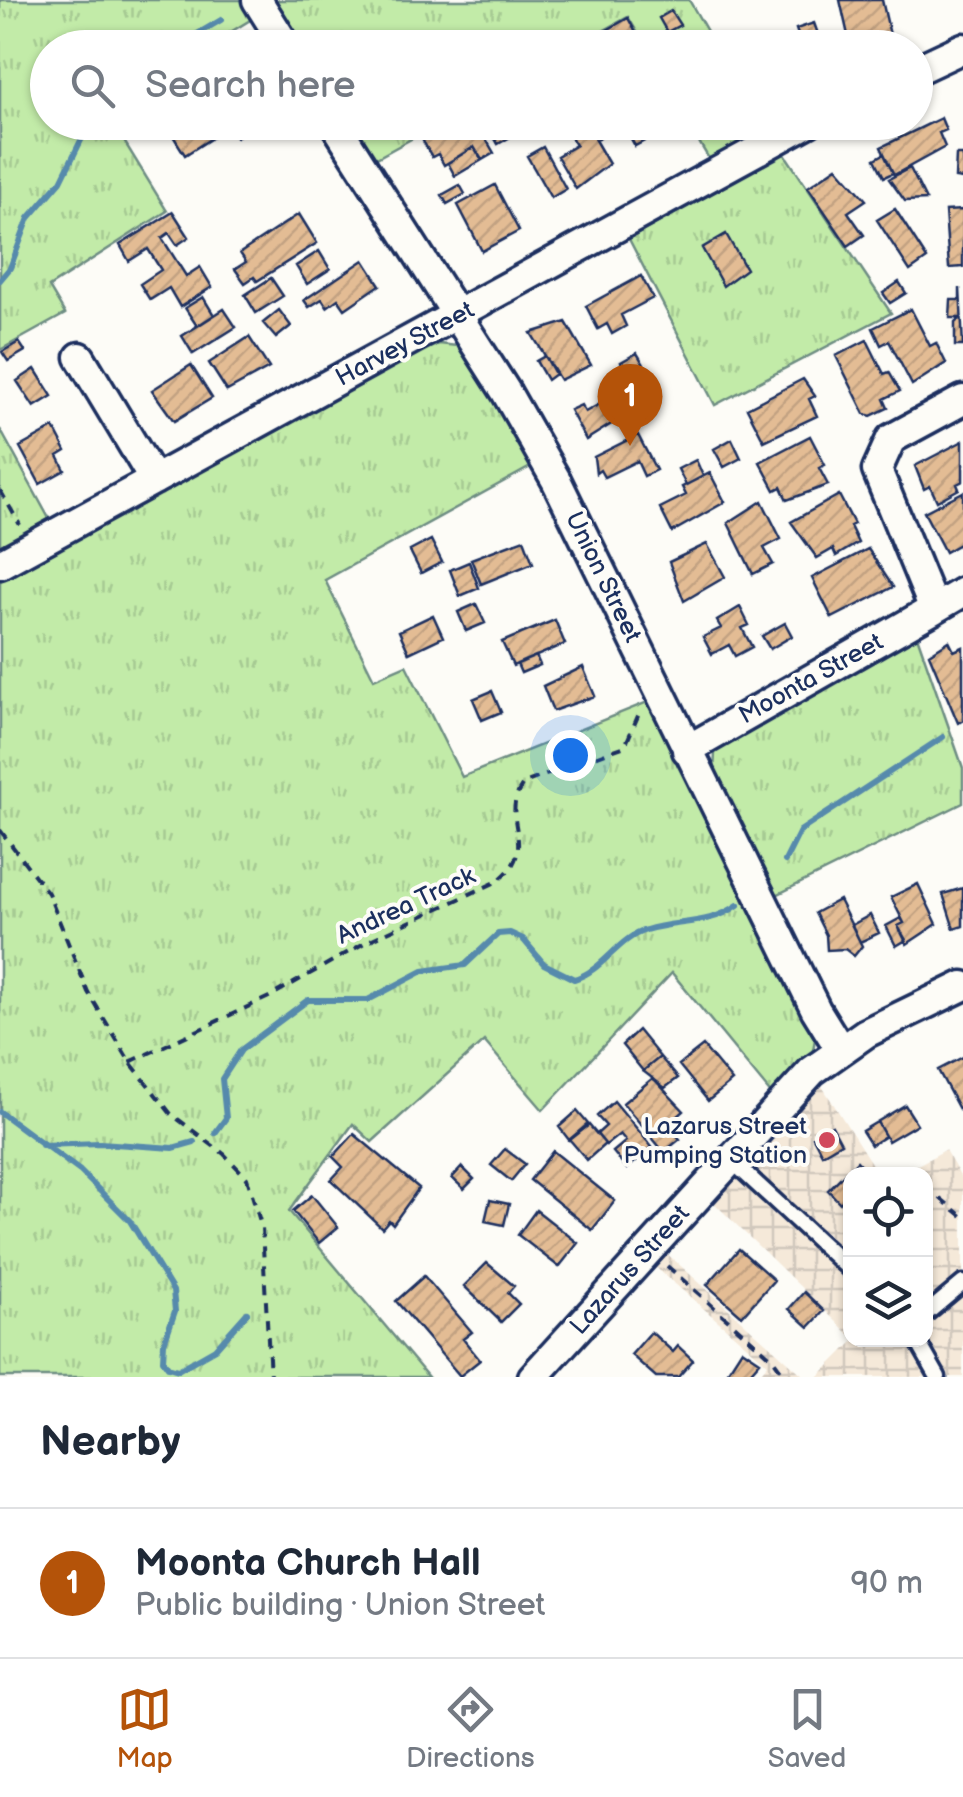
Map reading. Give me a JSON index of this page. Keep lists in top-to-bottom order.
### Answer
{
  "streets": {
    "street": [
      "Harvey Street",
      "Union Street",
      "Moonta Street",
      "Lazarus Street"
    ],
    "path": ["Andrea Track"]
  },
  "crossings": [
    ["Harvey Street", "Union Street"],
    ["Union Street", "Moonta Street"],
    ["Union Street", "Andrea Track"],
    ["Union Street", "Lazarus Street"]
  ],
  "places": ["Lazarus Street Pumping Station"],
  "page": {
    "search": "Search here",
    "pins": "1",
    "heading": "Nearby",
    "list": [
      {
        "mark": "1",
        "name": "Moonta Church Hall",
        "note": "Public building · Union Street",
        "value": "90 m"
      }
    ],
    "nav": ["Map", "Directions", "Saved"]
  }
}
